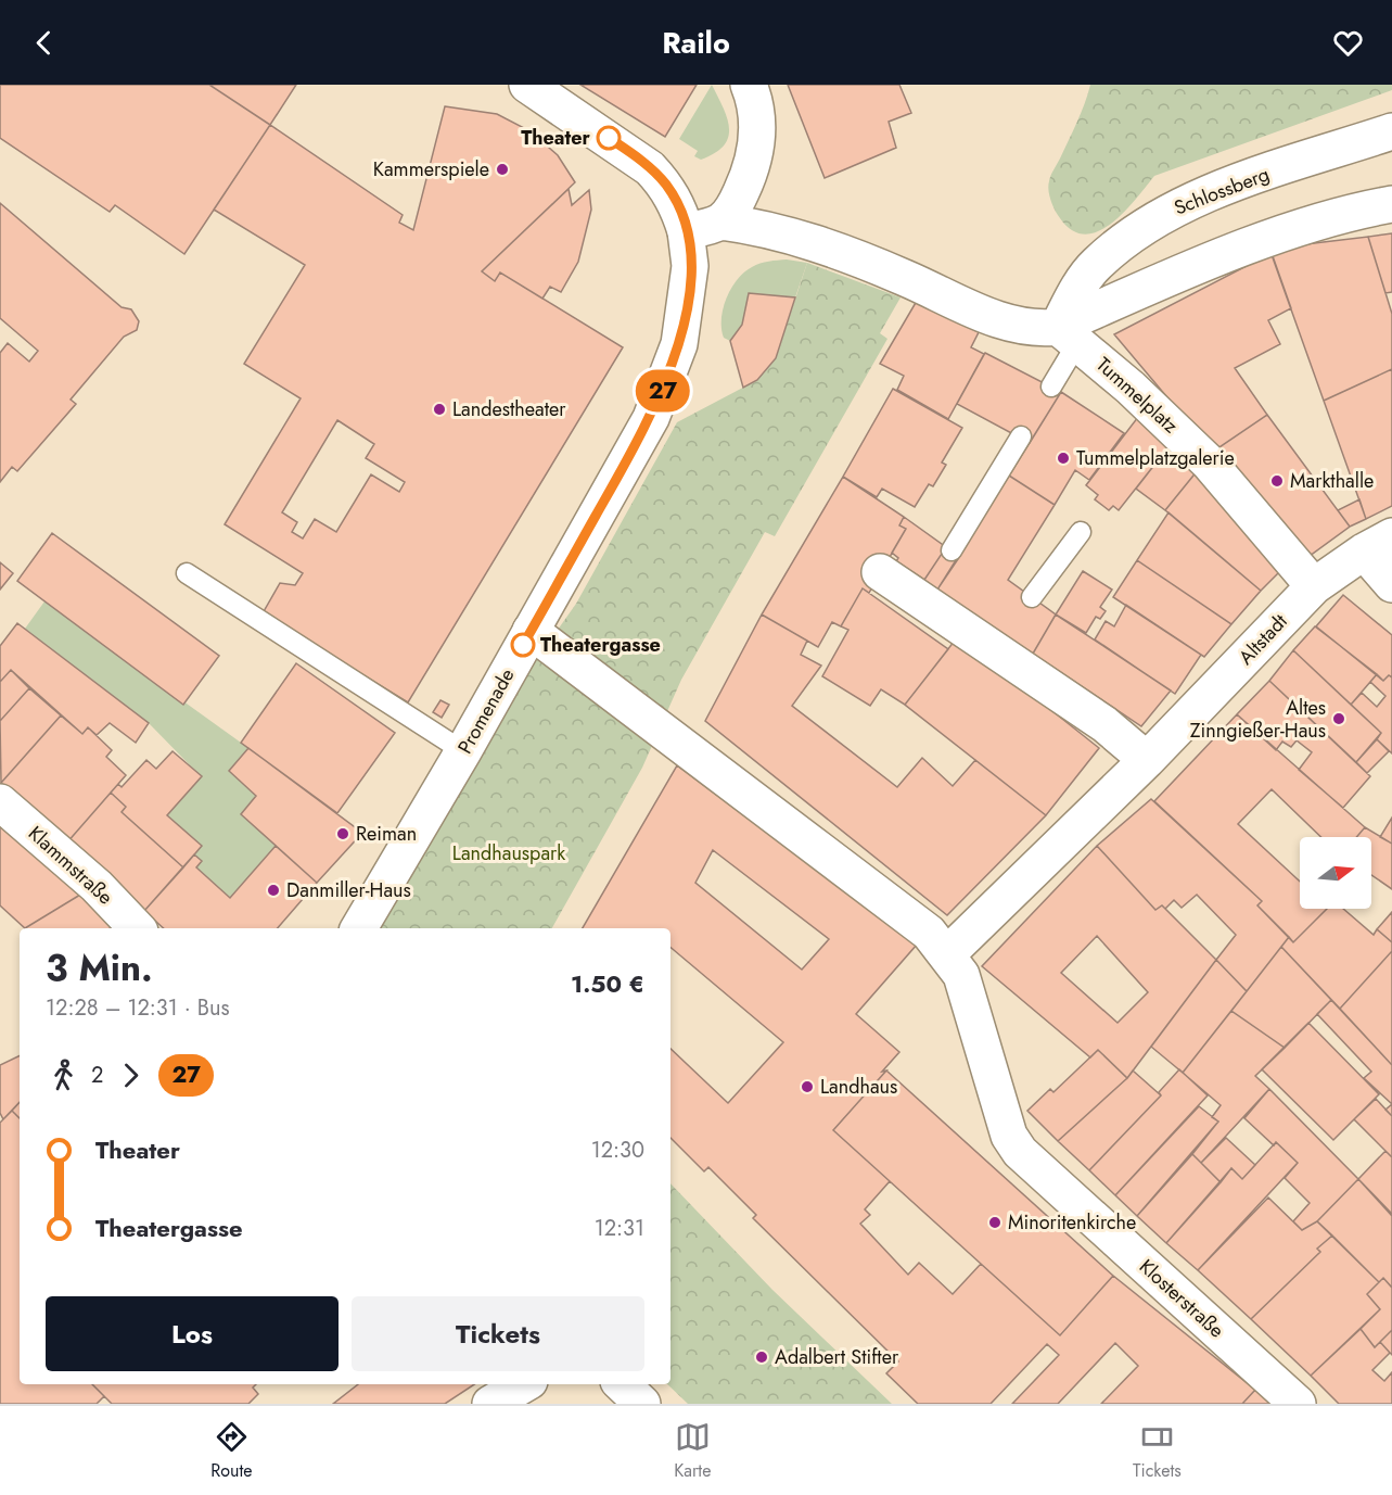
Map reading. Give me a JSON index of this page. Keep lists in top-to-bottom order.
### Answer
{
  "streets": {
    "street": [
      "Schlossberg",
      "Tummelplatz",
      "Altstadt",
      "Promenade",
      "Klammstraße",
      "Klosterstraße"
    ]
  },
  "crossings": [
    ["Schlossberg", "Tummelplatz"],
    ["Tummelplatz", "Altstadt"],
    ["Altstadt", "Klosterstraße"]
  ],
  "parks": ["Landhauspark"],
  "places": [
    "Theater",
    "Kammerspiele",
    "Landestheater",
    "Tummelplatzgalerie",
    "Markthalle",
    "Theatergasse",
    "Altes Zinngießer-Haus",
    "Reiman",
    "Danmiller-Haus",
    "Landhaus",
    "Minoritenkirche",
    "Adalbert Stifter"
  ],
  "lines": ["bus line 27"],
  "north": "right",
  "page": {
    "header": "Railo",
    "on_map": "27",
    "heading": ["3 Min.", "12:28 – 12:31 · Bus", "1.50 €"],
    "legs": ["2", "27"],
    "list": [
      {
        "name": "Theater",
        "value": "12:30"
      },
      {
        "name": "Theatergasse",
        "value": "12:31"
      }
    ],
    "buttons": ["Los", "Tickets"],
    "tabs": ["Route", "Karte", "Tickets"]
  }
}
